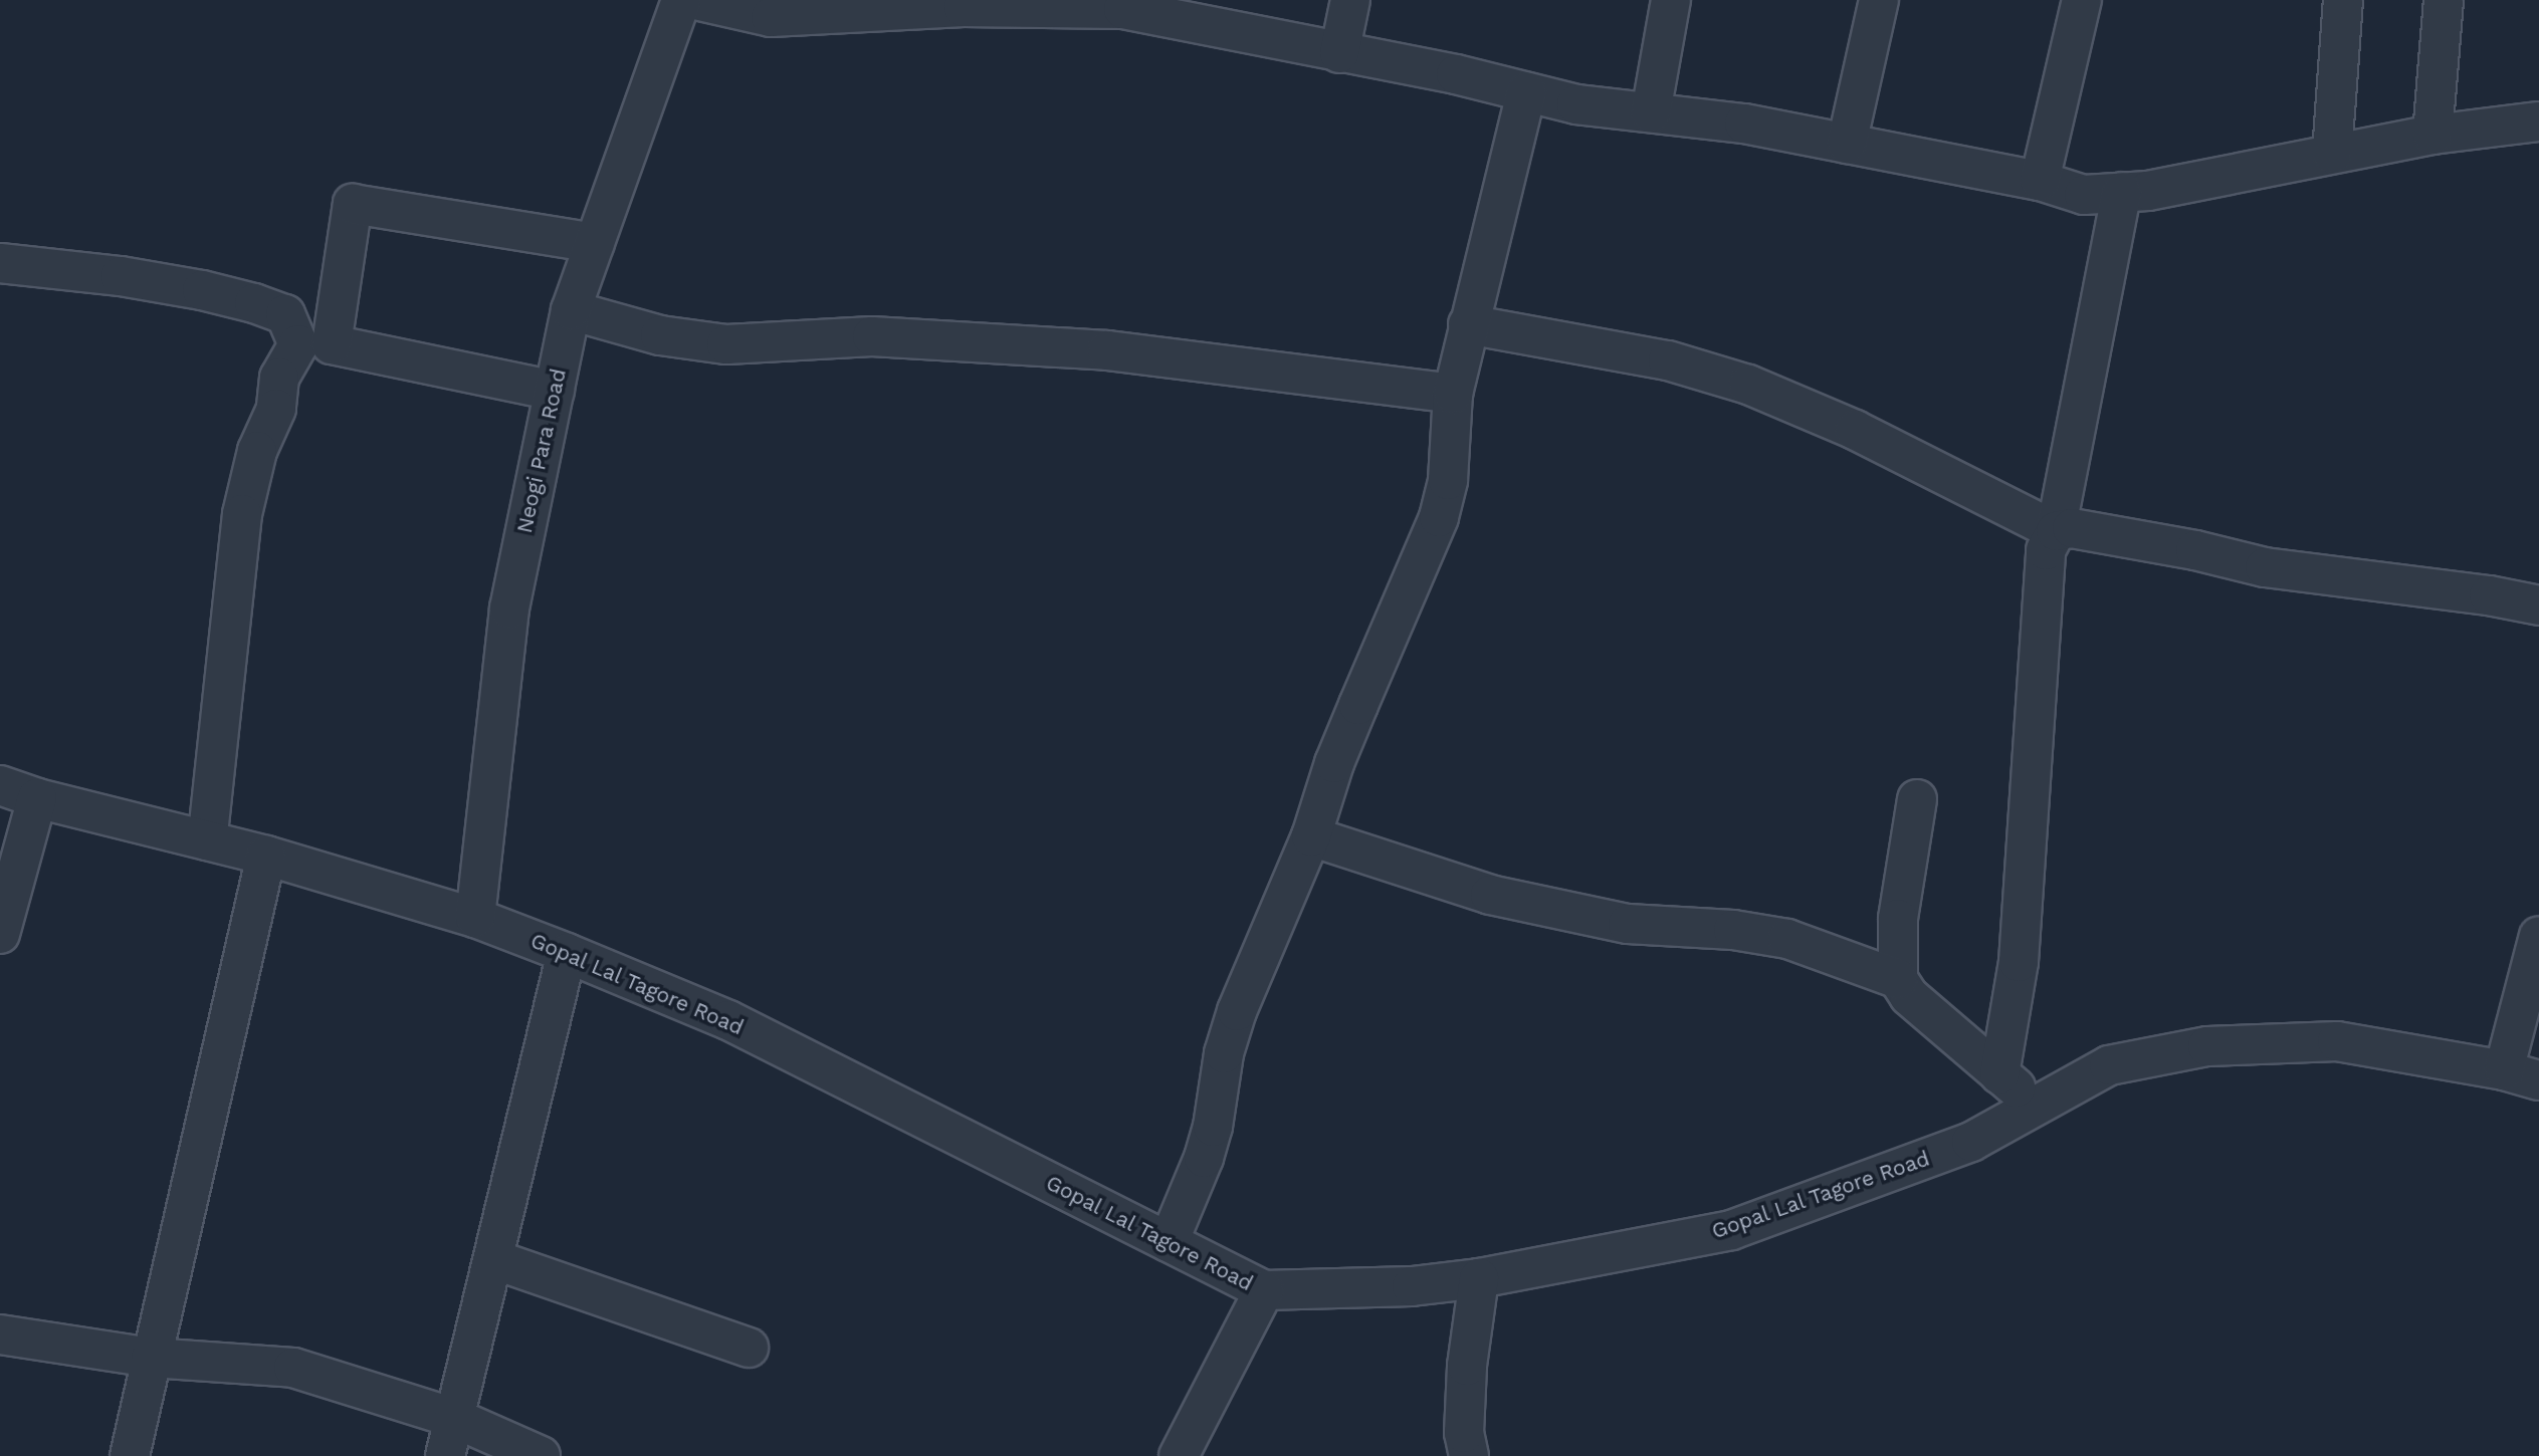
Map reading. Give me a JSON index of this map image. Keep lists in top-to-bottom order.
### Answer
{
  "streets": {
    "street": ["Neogi Para Road", "Gopal Lal Tagore Road"]
  },
  "crossings": [
    ["Neogi Para Road", "Gopal Lal Tagore Road"]
  ]
}
